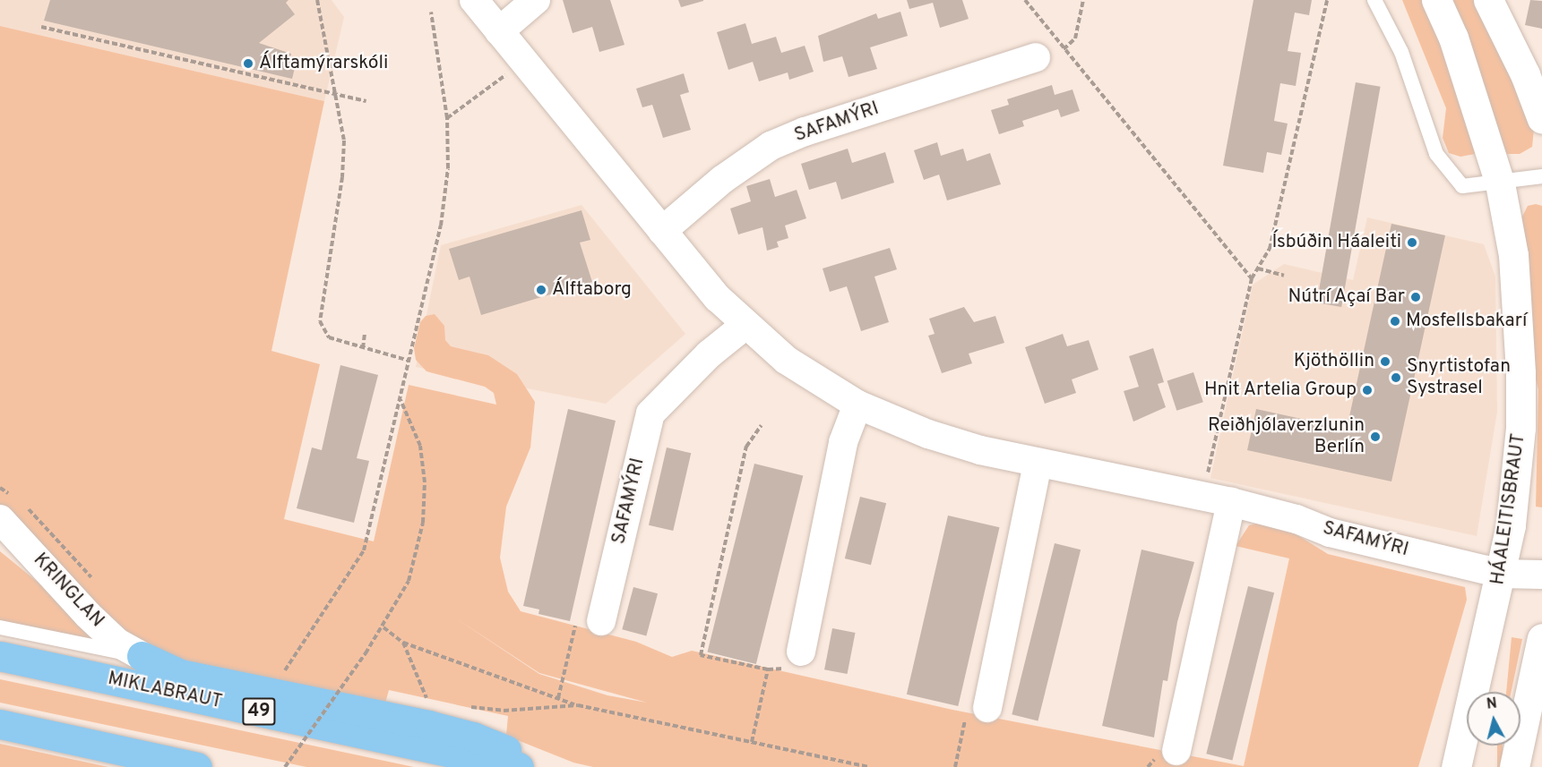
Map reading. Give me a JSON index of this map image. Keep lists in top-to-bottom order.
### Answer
{
  "streets": {
    "highway": ["MIKLABRAUT", "49"],
    "street": ["SAFAMÝRI", "HÁALEITISBRAUT", "KRINGLAN"]
  },
  "crossings": [
    ["SAFAMÝRI", "HÁALEITISBRAUT"]
  ],
  "places": [
    "Álftamýrarskóli",
    "Ísbúðin Háaleiti",
    "Álftaborg",
    "Nútrí Açaí Bar",
    "Mosfellsbakarí",
    "Kjöthöllin",
    "Snyrtistofan Systrasel",
    "Hnit Artelia Group",
    "Reiðhjólaverzlunin Berlín"
  ],
  "north": "top"
}
